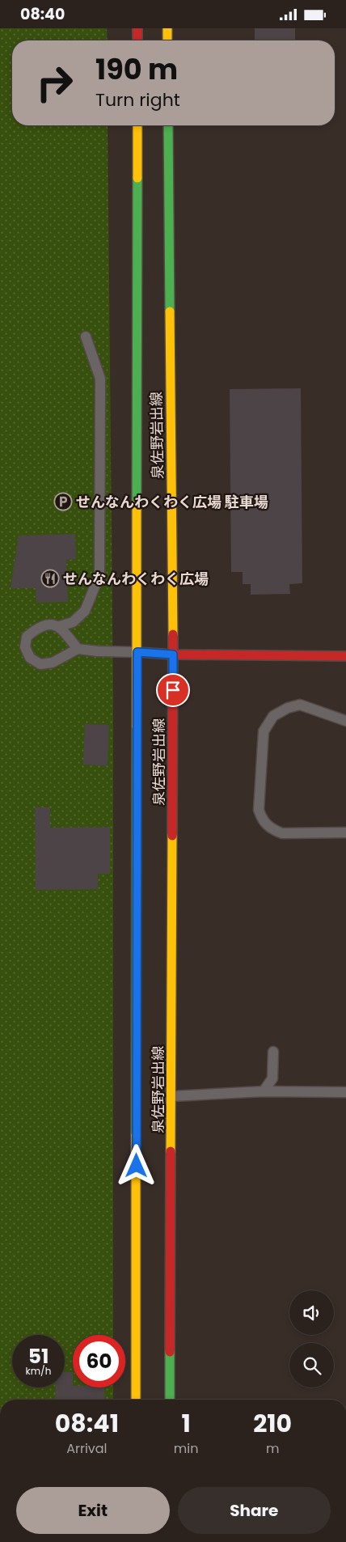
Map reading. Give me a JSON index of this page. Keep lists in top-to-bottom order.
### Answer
{
  "streets": {
    "main road": ["泉佐野岩出線"]
  },
  "places": {
    "parking": ["せんなんわくわく広場 駐車場"],
    "restaurant": ["せんなんわくわく広場"]
  },
  "page": {
    "status": "08:40",
    "turn": ["190 m", "Turn right"],
    "speed": "51 km/h",
    "limit": "60",
    "eta": [
      "08:41",
      "Arrival",
      "1",
      "min",
      "210",
      "m"
    ],
    "buttons": ["Exit", "Share"]
  }
}
